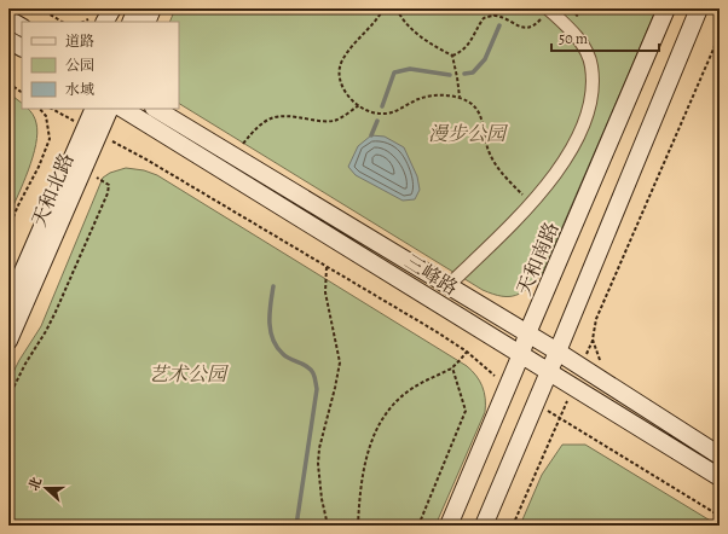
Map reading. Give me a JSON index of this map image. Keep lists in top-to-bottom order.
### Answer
{
  "streets": {
    "street": ["天和北路", "天和南路", "三峰路"]
  },
  "crossings": [
    ["天和南路", "三峰路"]
  ],
  "parks": ["漫步公园", "艺术公园"],
  "legend": ["道路", "公园", "水域"],
  "scale_bar": "50 m",
  "north": "left"
}
